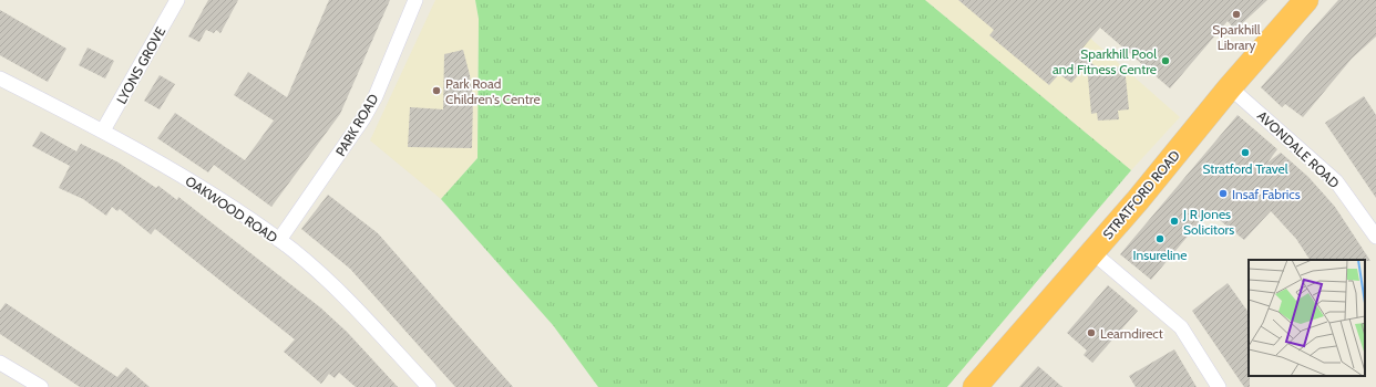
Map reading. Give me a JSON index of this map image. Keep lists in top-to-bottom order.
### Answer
{
  "streets": {
    "highway": ["STRATFORD ROAD"],
    "street": [
      "LYONS GROVE",
      "PARK ROAD",
      "AVONDALE ROAD",
      "OAKWOOD ROAD"
    ]
  },
  "crossings": [
    ["LYONS GROVE", "OAKWOOD ROAD"],
    ["PARK ROAD", "OAKWOOD ROAD"],
    ["AVONDALE ROAD", "STRATFORD ROAD"]
  ],
  "places": [
    "Sparkhill Library",
    "Sparkhill Pool and Fitness Centre",
    "Park Road Children's Centre",
    "Stratford Travel",
    "Insaf Fabrics",
    "J R Jones Solicitors",
    "Insureline",
    "Learndirect"
  ]
}
